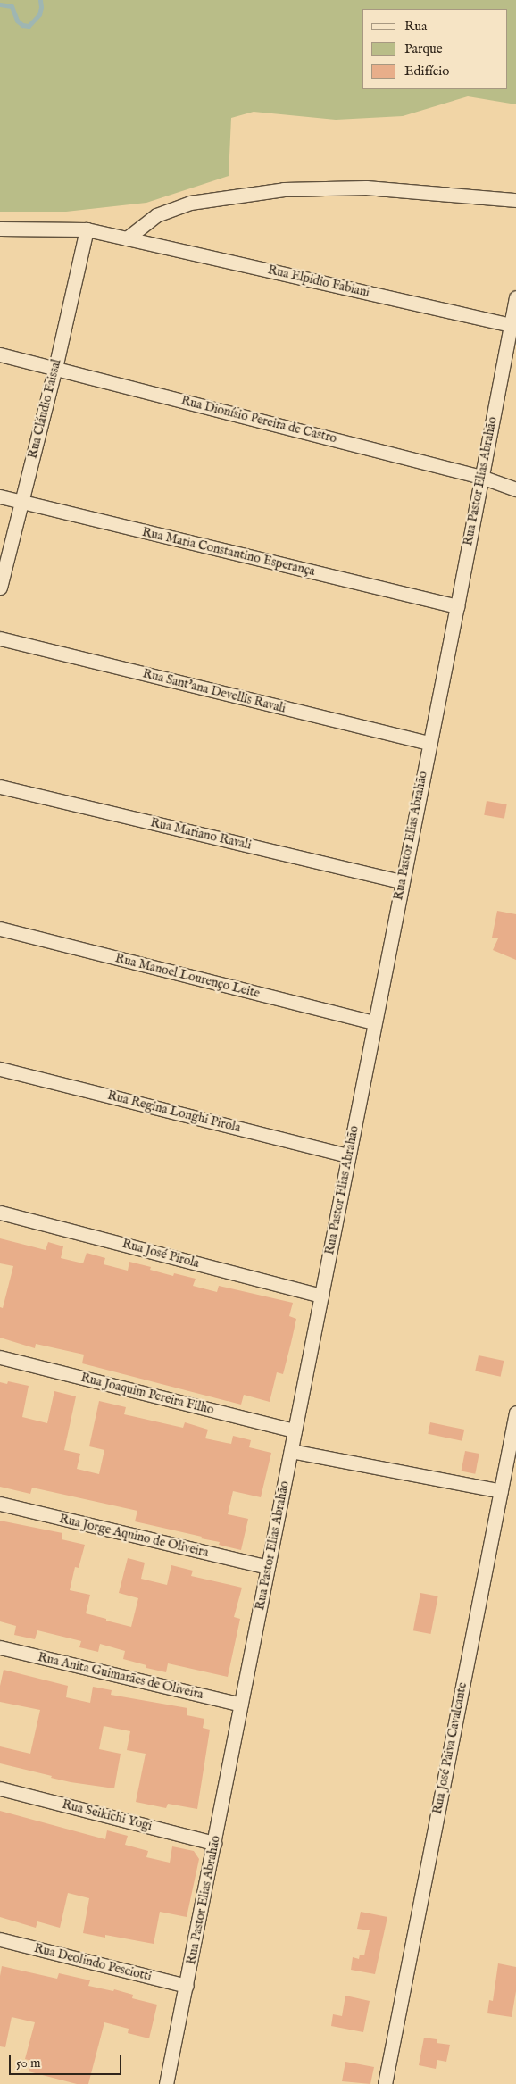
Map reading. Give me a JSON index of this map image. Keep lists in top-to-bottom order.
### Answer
{
  "streets": {
    "street": [
      "Rua Elpidio Fabiani",
      "Rua Cláudio Faissal",
      "Rua Dionísio Pereira de Castro",
      "Rua Pastor Elias Abrahão",
      "Rua Maria Constantino Esperança",
      "Rua Sant'ana Devellis Ravali",
      "Rua Mariano Ravali",
      "Rua Manoel Lourenço Leite",
      "Rua Regina Longhi Pirola",
      "Rua José Pirola",
      "Rua Joaquim Pereira Filho",
      "Rua Jorge Aquino de Oliveira",
      "Rua Anita Guimarães de Oliveira",
      "Rua José Paiva Cavalcante",
      "Rua Seikichi Yogi",
      "Rua Deolindo Pesciotti"
    ]
  },
  "crossings": [
    ["Rua Elpidio Fabiani", "Rua Cláudio Faissal"],
    ["Rua Elpidio Fabiani", "Rua Pastor Elias Abrahão"],
    ["Rua Cláudio Faissal", "Rua Dionísio Pereira de Castro"],
    ["Rua Cláudio Faissal", "Rua Maria Constantino Esperança"],
    ["Rua Dionísio Pereira de Castro", "Rua Pastor Elias Abrahão"],
    ["Rua Pastor Elias Abrahão", "Rua Maria Constantino Esperança"],
    ["Rua Pastor Elias Abrahão", "Rua Sant'ana Devellis Ravali"],
    ["Rua Pastor Elias Abrahão", "Rua Mariano Ravali"],
    ["Rua Pastor Elias Abrahão", "Rua Manoel Lourenço Leite"],
    ["Rua Pastor Elias Abrahão", "Rua Regina Longhi Pirola"],
    ["Rua Pastor Elias Abrahão", "Rua José Pirola"],
    ["Rua Pastor Elias Abrahão", "Rua Joaquim Pereira Filho"],
    ["Rua Pastor Elias Abrahão", "Rua Jorge Aquino de Oliveira"],
    ["Rua Pastor Elias Abrahão", "Rua Anita Guimarães de Oliveira"],
    ["Rua Pastor Elias Abrahão", "Rua Seikichi Yogi"],
    ["Rua Pastor Elias Abrahão", "Rua Deolindo Pesciotti"]
  ],
  "legend": ["Rua", "Parque", "Edifício"],
  "scale_bar": "50 m"
}
